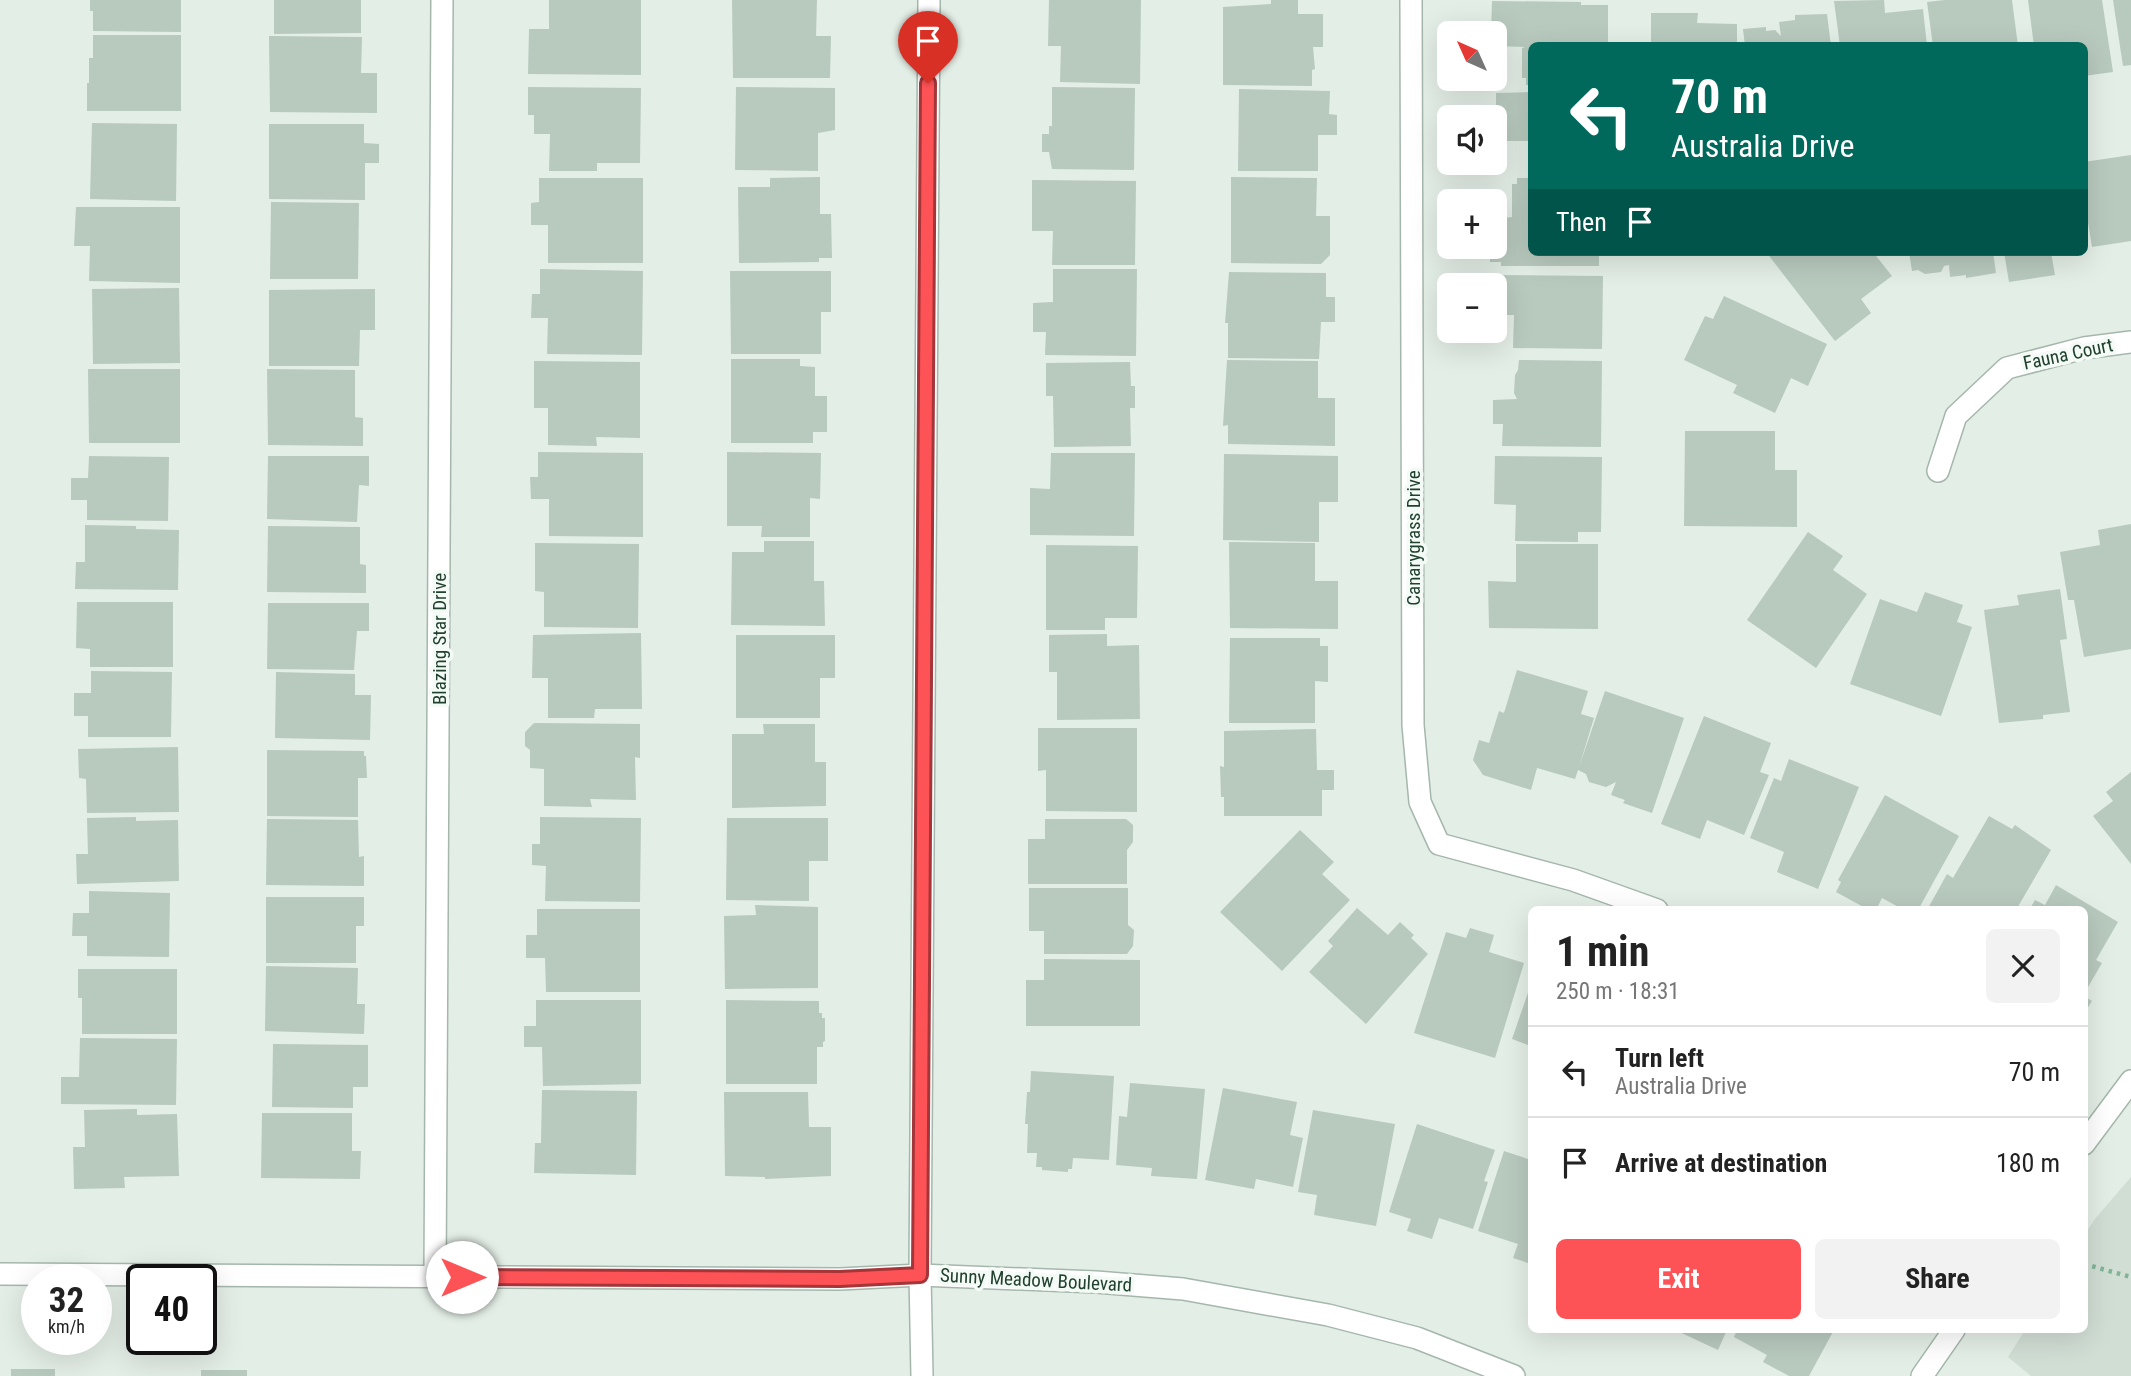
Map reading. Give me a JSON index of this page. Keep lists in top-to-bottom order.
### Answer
{
  "streets": {
    "street": [
      "Fauna Court",
      "Canarygrass Drive",
      "Blazing Star Drive",
      "Sunny Meadow Boulevard"
    ]
  },
  "crossings": [
    ["Blazing Star Drive", "Sunny Meadow Boulevard"]
  ],
  "north": "top left",
  "page": {
    "map_buttons": ["+", "−"],
    "turn": ["70 m", "Australia Drive"],
    "then": "Then",
    "heading": ["1 min", "250 m · 18:31"],
    "list": [
      {
        "name": "Turn left",
        "note": "Australia Drive",
        "value": "70 m"
      },
      {
        "name": "Arrive at destination",
        "value": "180 m"
      }
    ],
    "buttons": ["Exit", "Share"],
    "speed": "32 km/h",
    "limit": "40"
  }
}
